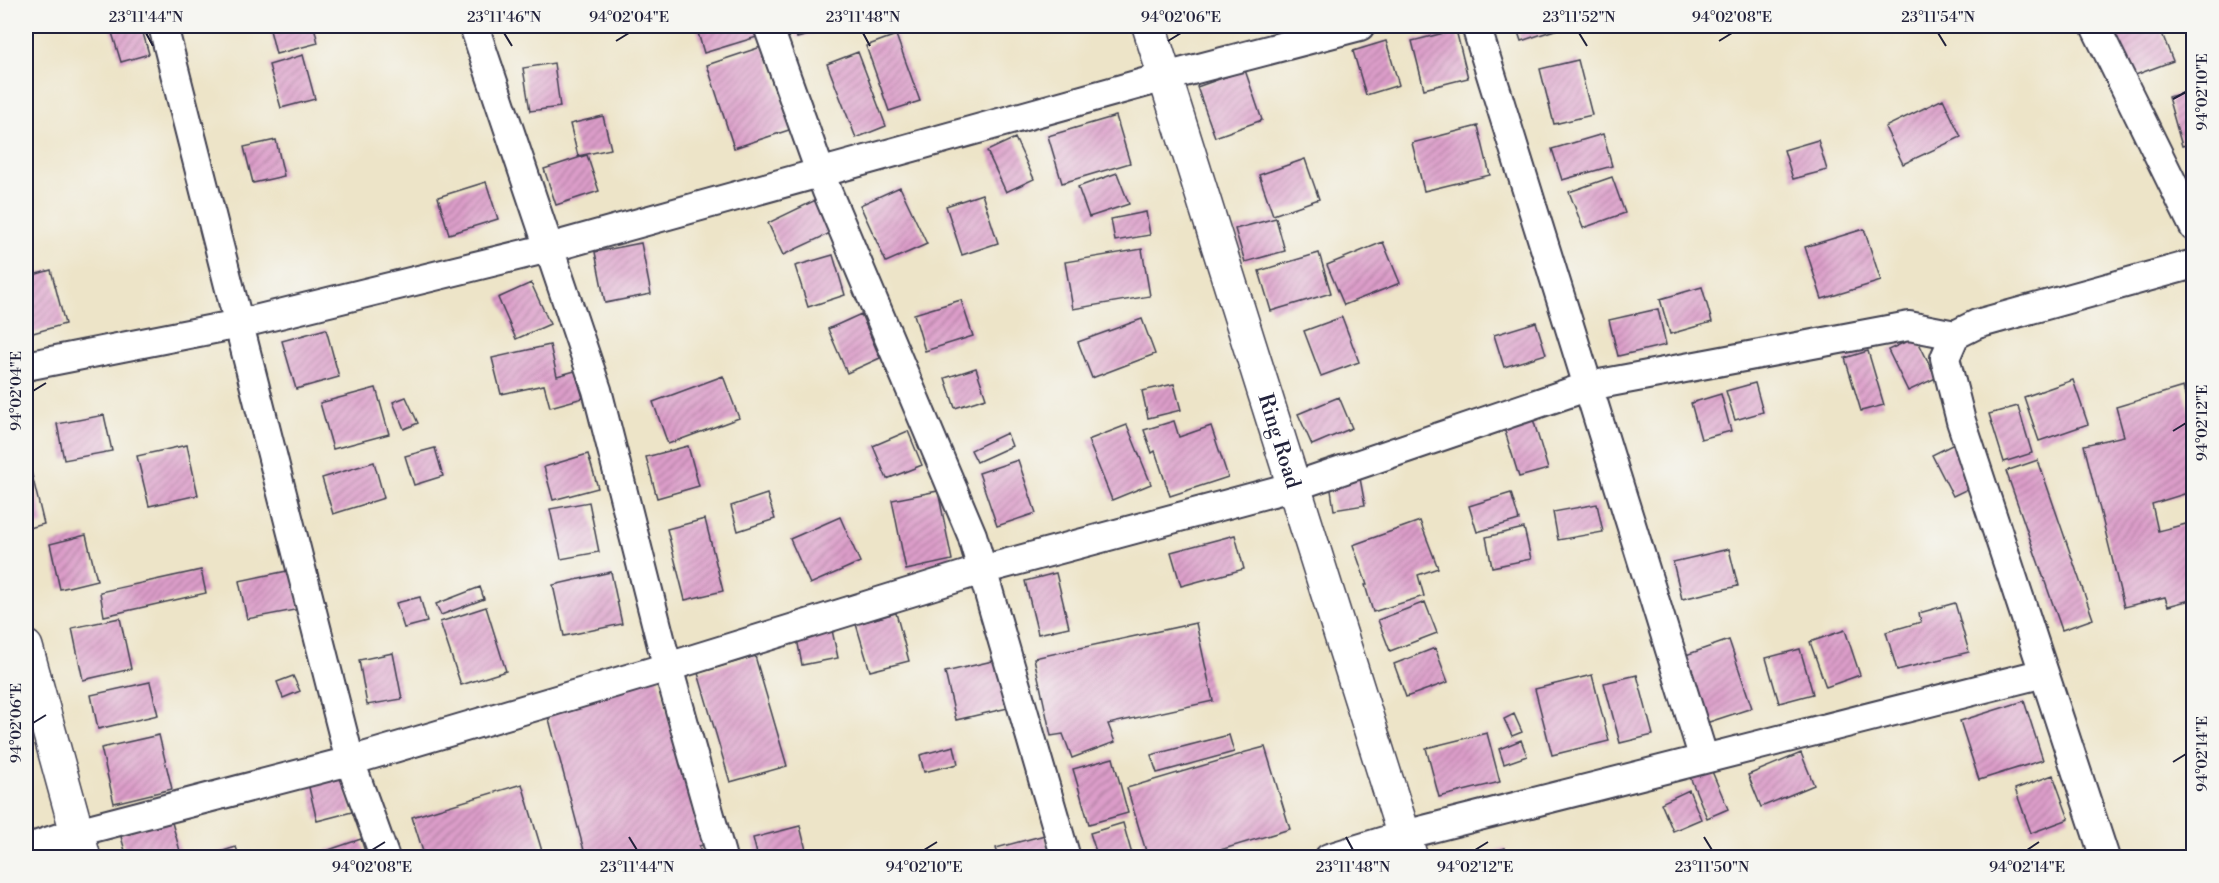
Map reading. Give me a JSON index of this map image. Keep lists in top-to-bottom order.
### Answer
{
  "streets": {
    "main road": ["Ring Road"]
  },
  "coordinates": [
    "23°11'44\"N",
    "23°11'46\"N",
    "94°02'04\"E",
    "23°11'48\"N",
    "94°02'06\"E",
    "23°11'52\"N",
    "94°02'08\"E",
    "23°11'54\"N",
    "94°02'10\"E",
    "94°02'12\"E",
    "94°02'14\"E",
    "23°11'50\"N"
  ]
}
